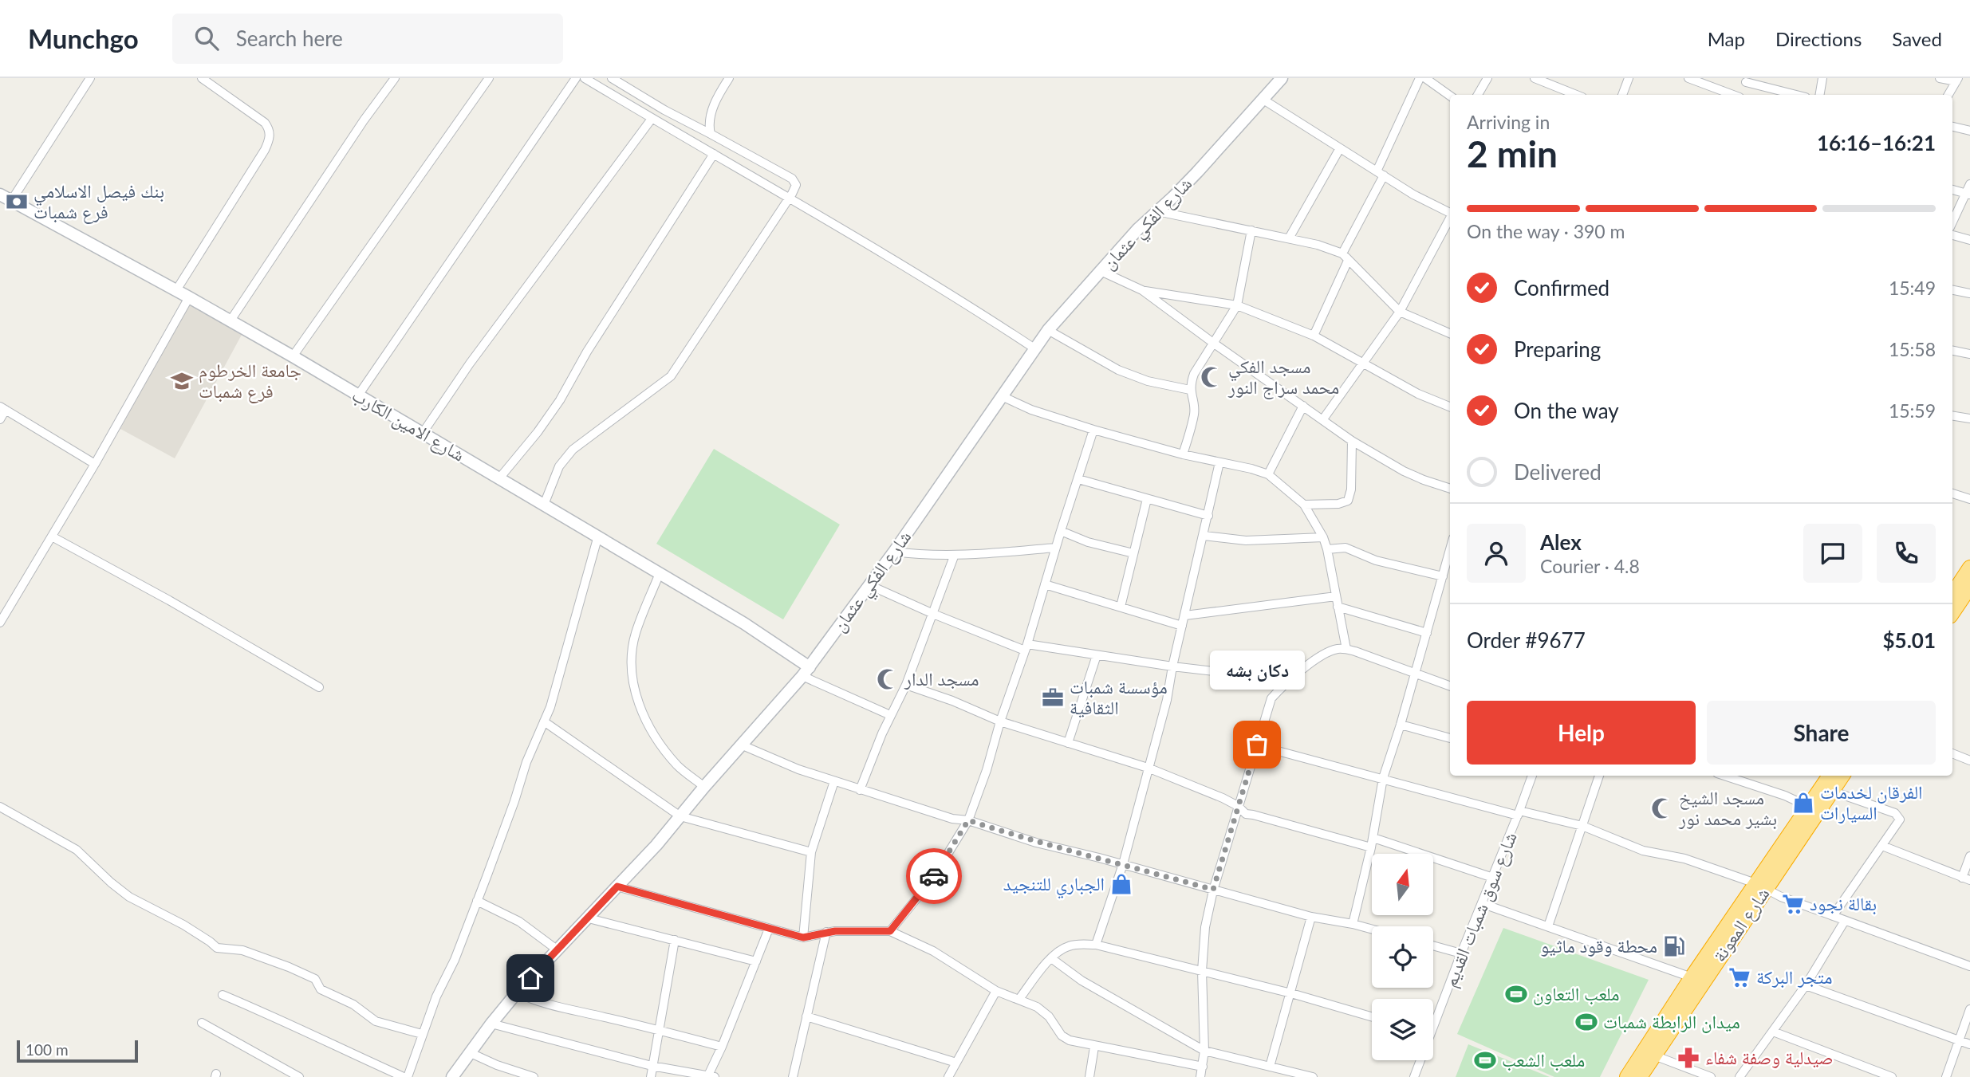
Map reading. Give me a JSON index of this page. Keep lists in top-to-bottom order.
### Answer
{
  "streets": {
    "highway": ["شارع المعونة"],
    "street": ["شارع الفكي عثمان", "شارع الامين الكارب", "شارع سوق شمبات القديم"]
  },
  "crossings": [
    ["شارع الفكي عثمان", "شارع الامين الكارب"]
  ],
  "places": {
    "bank": ["بنك فيصل الاسلامي فرع شمبات"],
    "mosque": ["مسجد الفكي محمد سراج النور", "مسجد الدار", "مسجد الشيخ بشير محمد نور"],
    "school or university": ["جامعة الخرطوم فرع شمبات"],
    "office": ["مؤسسة شمبات الثقافية"],
    "other": ["دكان بشه"],
    "shop": ["الفرقان لخدمات السيارات", "الجباري للتنجيد"],
    "supermarket": ["بقالة نجود", "متجر البركة"],
    "fuel station": ["محطة وقود ماثيو"],
    "sports": ["ملعب التعاون", "ميدان الرابطة شمبات", "ملعب الشعب"],
    "pharmacy": ["صيدلية وصفة شفاء"]
  },
  "scale_bar": "100 m",
  "north": "top",
  "page": {
    "header": "Munchgo",
    "search": "Search here",
    "nav": ["Map", "Directions", "Saved"],
    "heading": ["2 min", "Arriving in", "16:16–16:21"],
    "panel": [
      "Alex",
      "Courier · 4.8",
      "Order #9677",
      "$5.01"
    ],
    "bar": "On the way · 390 m",
    "list": [
      ["Confirmed", "15:49"],
      ["Preparing", "15:58"],
      ["On the way", "15:59"],
      "Delivered"
    ],
    "bubble": "دكان بشه",
    "buttons": ["Help", "Share"],
    "scale": "100 m"
  }
}
